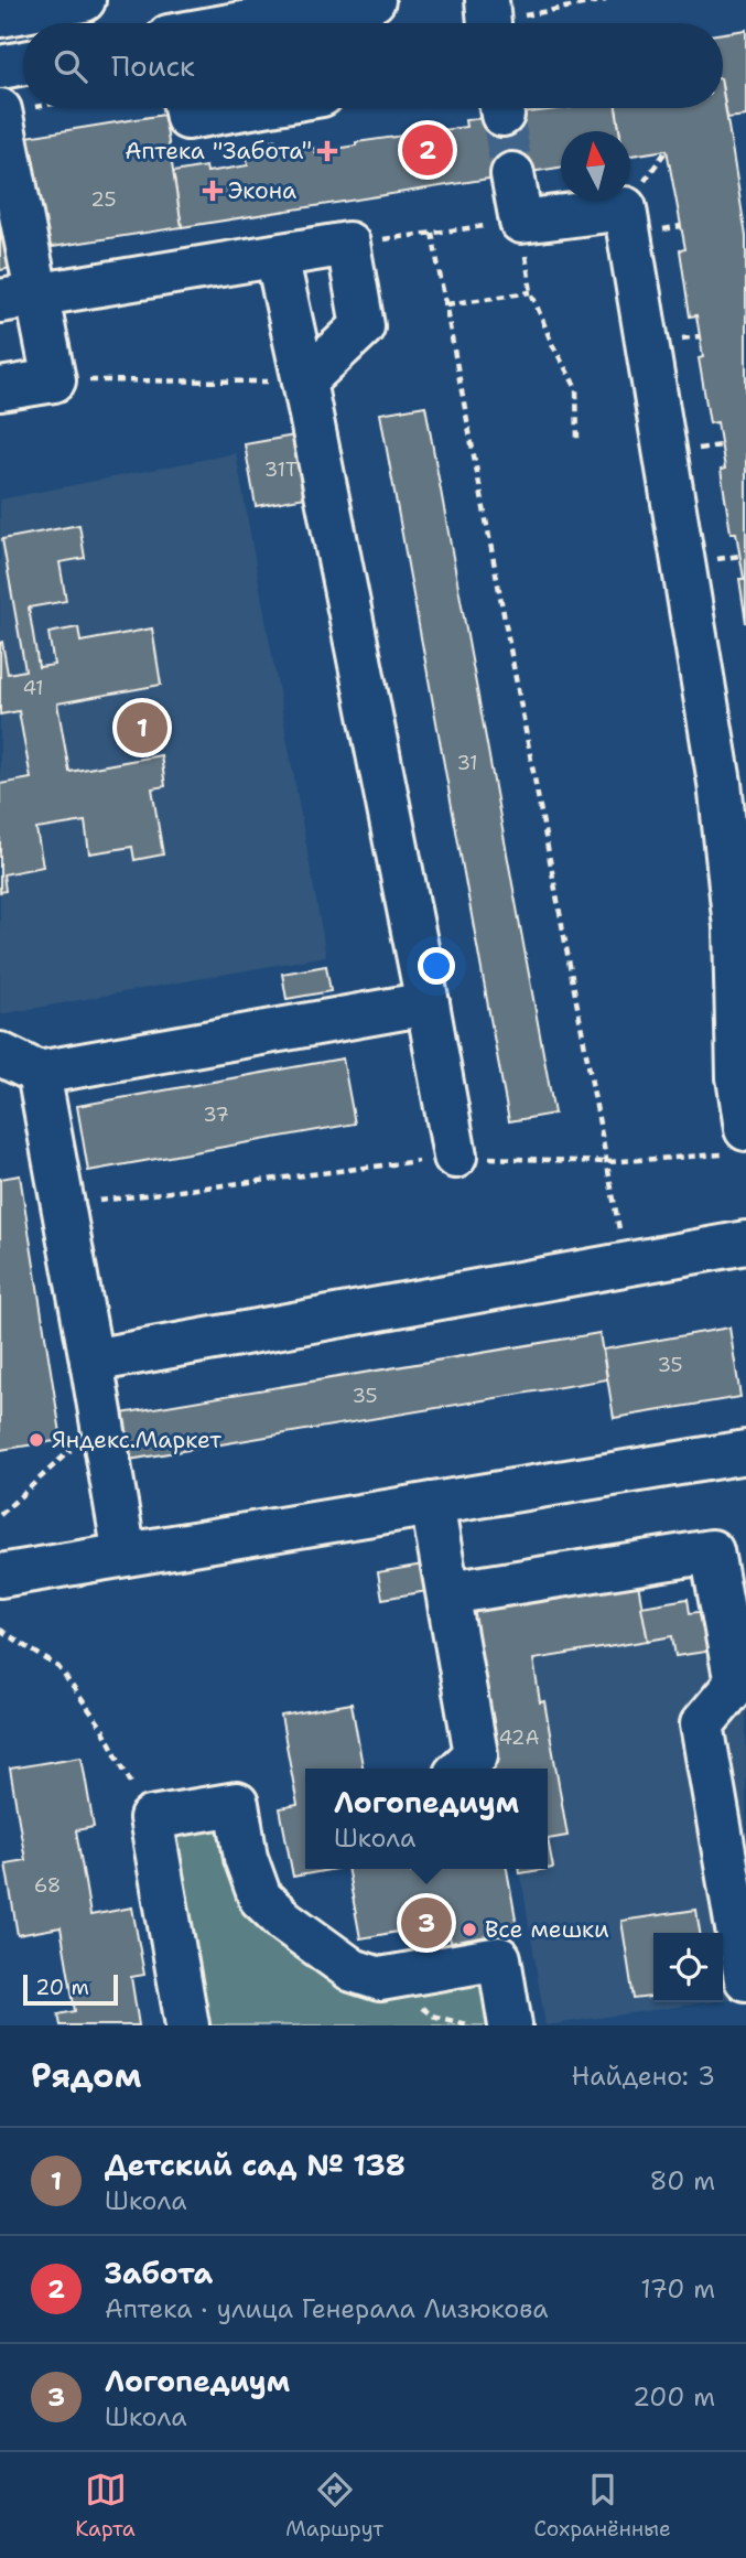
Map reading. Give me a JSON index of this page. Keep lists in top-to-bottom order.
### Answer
{
  "places": {
    "health": ["Аптека \"Забота\"", "Экона"],
    "other": ["Яндекс.Маркет", "Все мешки"]
  },
  "house_numbers": [
    "25",
    "31Т",
    "41",
    "31",
    "37",
    "35",
    "35",
    "42А",
    "68"
  ],
  "scale_bar": "20 m",
  "north": "top",
  "page": {
    "search": "Поиск",
    "pins": ["2", "1", "3"],
    "popup": ["Логопедиум", "Школа"],
    "scale": "20 m",
    "heading": ["Рядом", "Найдено: 3"],
    "list": [
      {
        "mark": "1",
        "name": "Детский сад № 138",
        "note": "Школа",
        "value": "80 m"
      },
      {
        "mark": "2",
        "name": "Забота",
        "note": "Аптека · улица Генерала Лизюкова",
        "value": "170 m"
      },
      {
        "mark": "3",
        "name": "Логопедиум",
        "note": "Школа",
        "value": "200 m"
      }
    ],
    "nav": ["Карта", "Маршрут", "Сохранённые"]
  }
}
